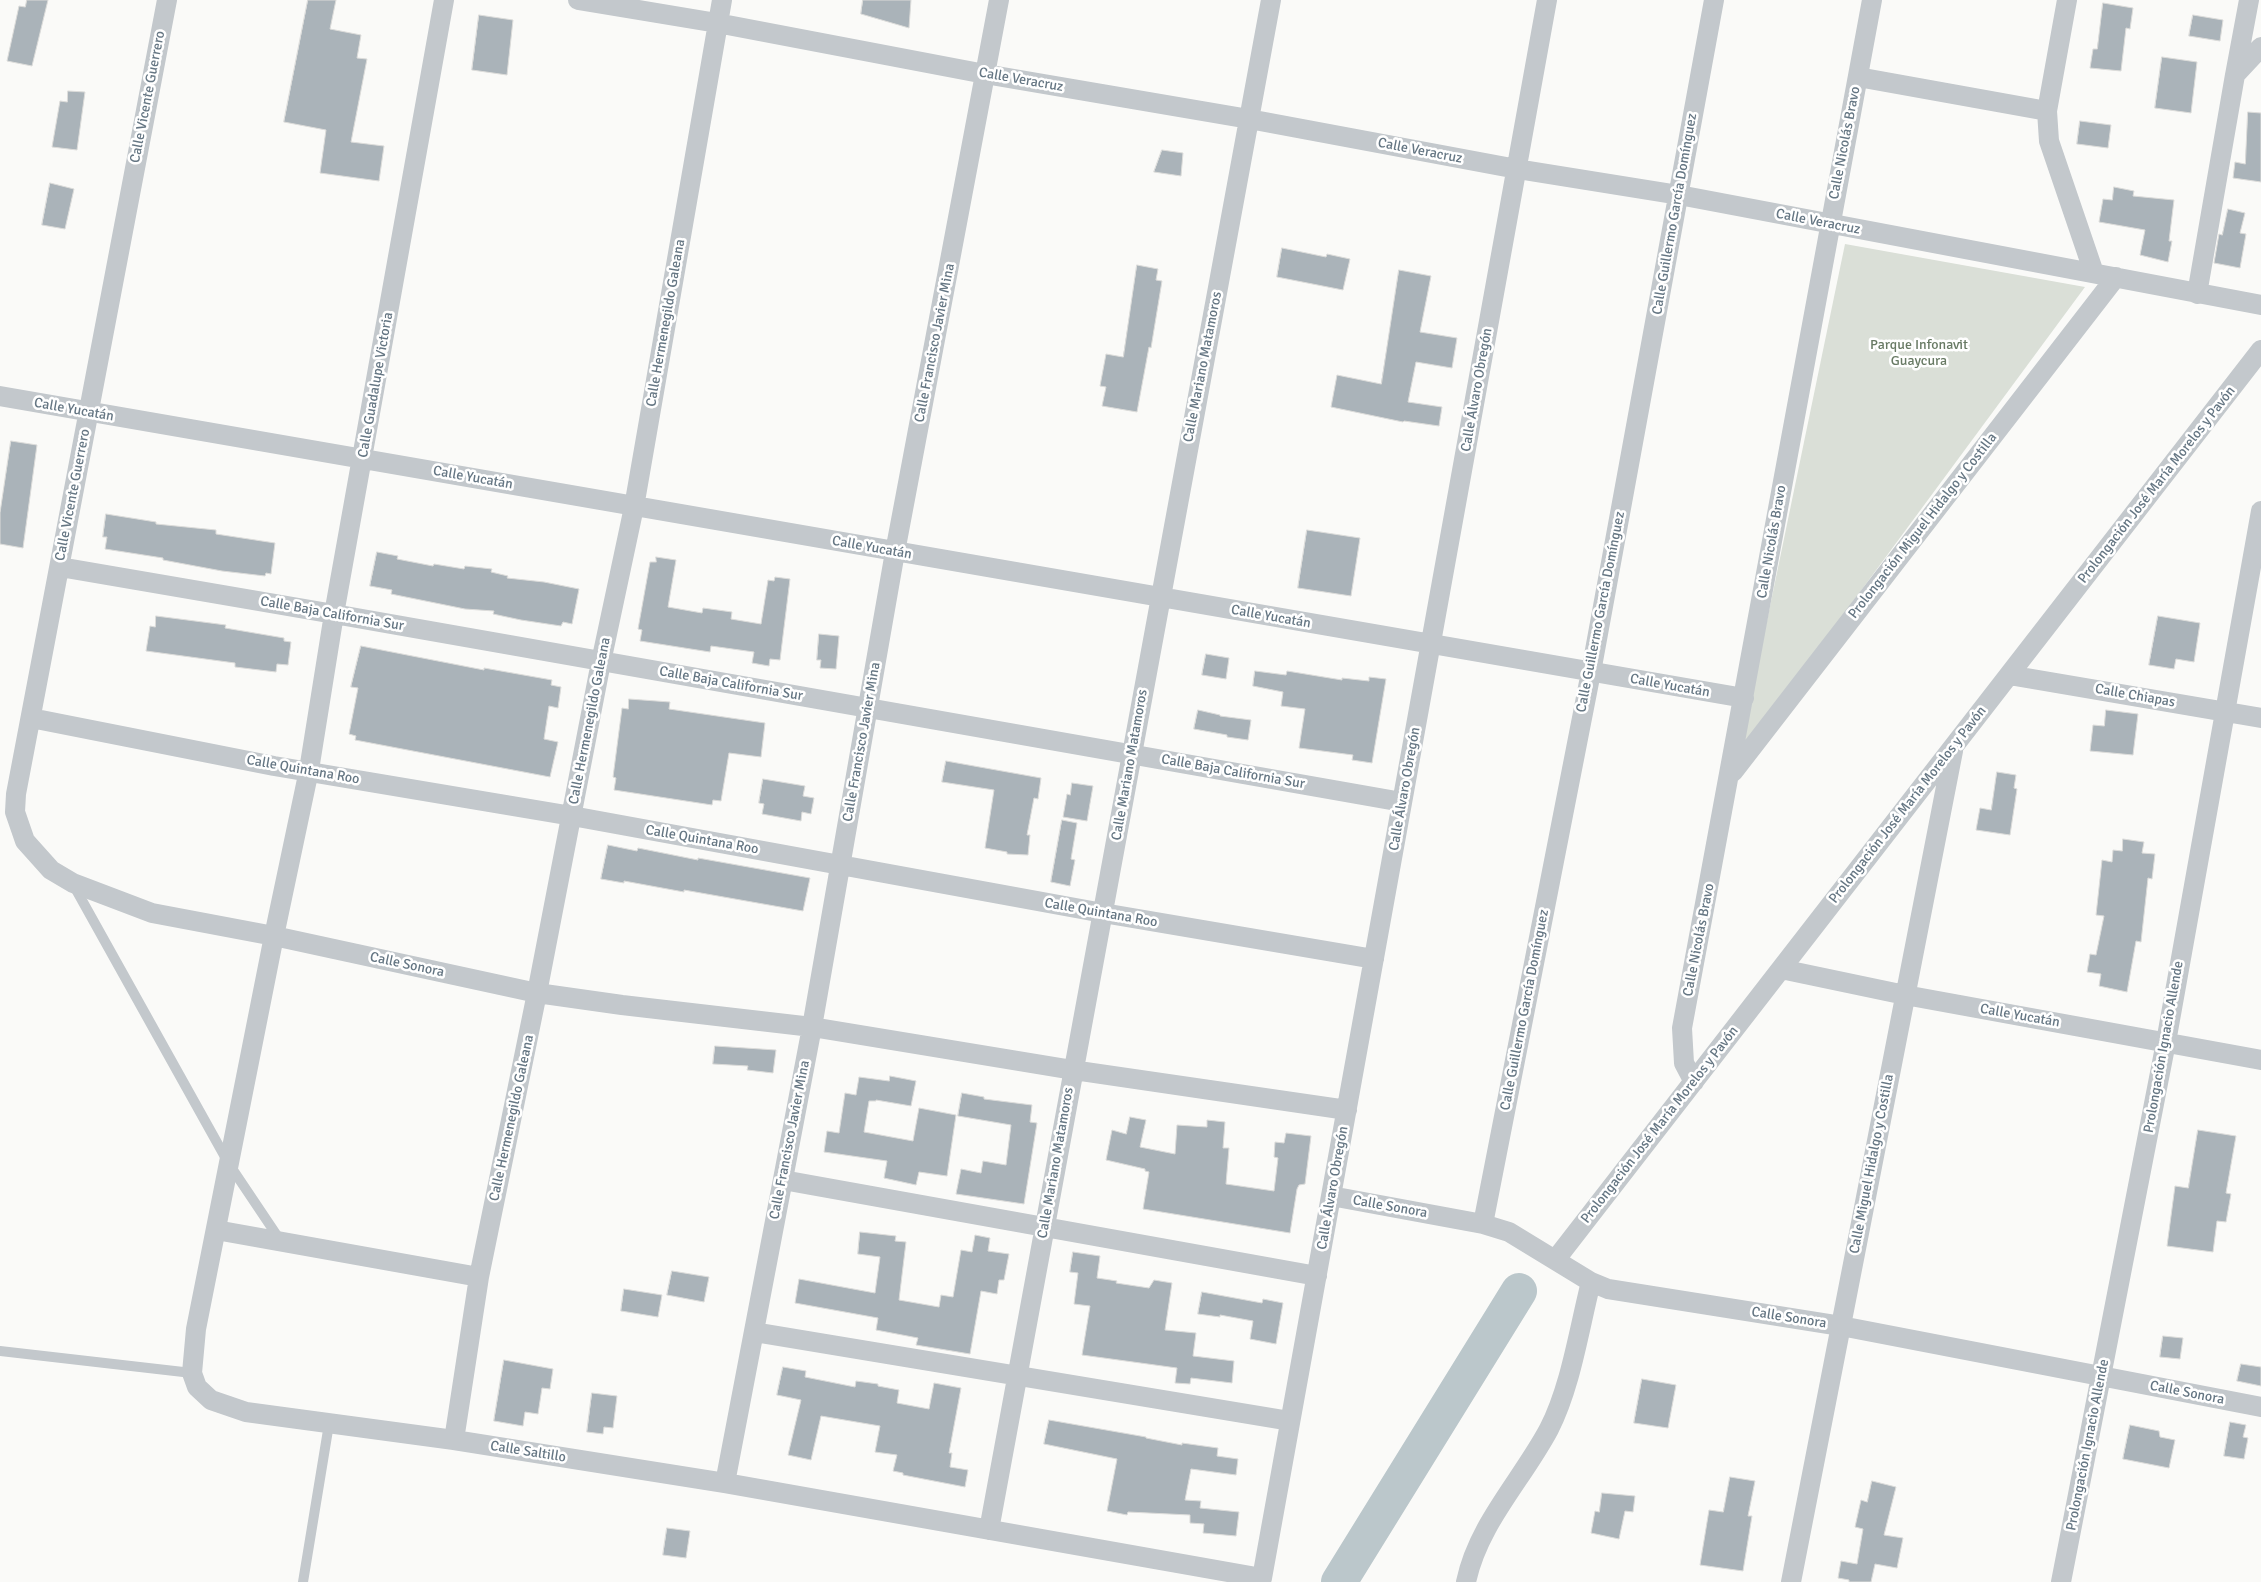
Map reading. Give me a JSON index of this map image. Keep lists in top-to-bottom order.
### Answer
{
  "streets": {
    "street": [
      "Calle Veracruz",
      "Calle Vicente Guerrero",
      "Calle Nicolás Bravo",
      "Calle Guillermo García Domínguez",
      "Calle Hermenegildo Galeana",
      "Calle Francisco Javier Mina",
      "Calle Mariano Matamoros",
      "Calle Guadalupe Victoria",
      "Calle Álvaro Obregón",
      "Calle Yucatán",
      "Prolongación José María Morelos y Pavón",
      "Prolongación Miguel Hidalgo y Costilla",
      "Calle Baja California Sur",
      "Calle Chiapas",
      "Calle Quintana Roo",
      "Calle Sonora",
      "Prolongación Ignacio Allende",
      "Calle Miguel Hidalgo y Costilla",
      "Calle Saltillo"
    ]
  },
  "crossings": [
    ["Calle Veracruz", "Calle Nicolás Bravo"],
    ["Calle Veracruz", "Calle Guillermo García Domínguez"],
    ["Calle Veracruz", "Calle Hermenegildo Galeana"],
    ["Calle Veracruz", "Calle Francisco Javier Mina"],
    ["Calle Veracruz", "Calle Mariano Matamoros"],
    ["Calle Veracruz", "Calle Álvaro Obregón"],
    ["Calle Veracruz", "Prolongación Miguel Hidalgo y Costilla"],
    ["Calle Vicente Guerrero", "Calle Yucatán"],
    ["Calle Vicente Guerrero", "Calle Baja California Sur"],
    ["Calle Vicente Guerrero", "Calle Quintana Roo"],
    ["Calle Vicente Guerrero", "Calle Sonora"],
    ["Calle Nicolás Bravo", "Calle Yucatán"],
    ["Calle Nicolás Bravo", "Prolongación José María Morelos y Pavón"],
    ["Calle Nicolás Bravo", "Prolongación Miguel Hidalgo y Costilla"],
    ["Calle Guillermo García Domínguez", "Calle Yucatán"],
    ["Calle Guillermo García Domínguez", "Calle Sonora"],
    ["Calle Hermenegildo Galeana", "Calle Yucatán"],
    ["Calle Hermenegildo Galeana", "Calle Baja California Sur"],
    ["Calle Hermenegildo Galeana", "Calle Quintana Roo"],
    ["Calle Hermenegildo Galeana", "Calle Sonora"],
    ["Calle Hermenegildo Galeana", "Calle Saltillo"],
    ["Calle Francisco Javier Mina", "Calle Yucatán"],
    ["Calle Francisco Javier Mina", "Calle Baja California Sur"],
    ["Calle Francisco Javier Mina", "Calle Quintana Roo"],
    ["Calle Francisco Javier Mina", "Calle Sonora"],
    ["Calle Francisco Javier Mina", "Calle Saltillo"],
    ["Calle Mariano Matamoros", "Calle Yucatán"],
    ["Calle Mariano Matamoros", "Calle Baja California Sur"],
    ["Calle Mariano Matamoros", "Calle Quintana Roo"],
    ["Calle Mariano Matamoros", "Calle Sonora"],
    ["Calle Mariano Matamoros", "Calle Saltillo"],
    ["Calle Guadalupe Victoria", "Calle Yucatán"],
    ["Calle Guadalupe Victoria", "Calle Baja California Sur"],
    ["Calle Guadalupe Victoria", "Calle Quintana Roo"],
    ["Calle Guadalupe Victoria", "Calle Sonora"],
    ["Calle Guadalupe Victoria", "Calle Saltillo"],
    ["Calle Álvaro Obregón", "Calle Yucatán"],
    ["Calle Álvaro Obregón", "Calle Baja California Sur"],
    ["Calle Álvaro Obregón", "Calle Quintana Roo"],
    ["Calle Álvaro Obregón", "Calle Sonora"],
    ["Calle Álvaro Obregón", "Calle Saltillo"],
    ["Calle Yucatán", "Prolongación José María Morelos y Pavón"],
    ["Calle Yucatán", "Prolongación Ignacio Allende"],
    ["Calle Yucatán", "Calle Miguel Hidalgo y Costilla"],
    ["Prolongación José María Morelos y Pavón", "Calle Chiapas"],
    ["Prolongación José María Morelos y Pavón", "Calle Sonora"],
    ["Prolongación José María Morelos y Pavón", "Calle Miguel Hidalgo y Costilla"],
    ["Calle Chiapas", "Prolongación Ignacio Allende"],
    ["Calle Sonora", "Prolongación Ignacio Allende"],
    ["Calle Sonora", "Calle Miguel Hidalgo y Costilla"]
  ],
  "parks": ["Parque Infonavit Guaycura"]
}
